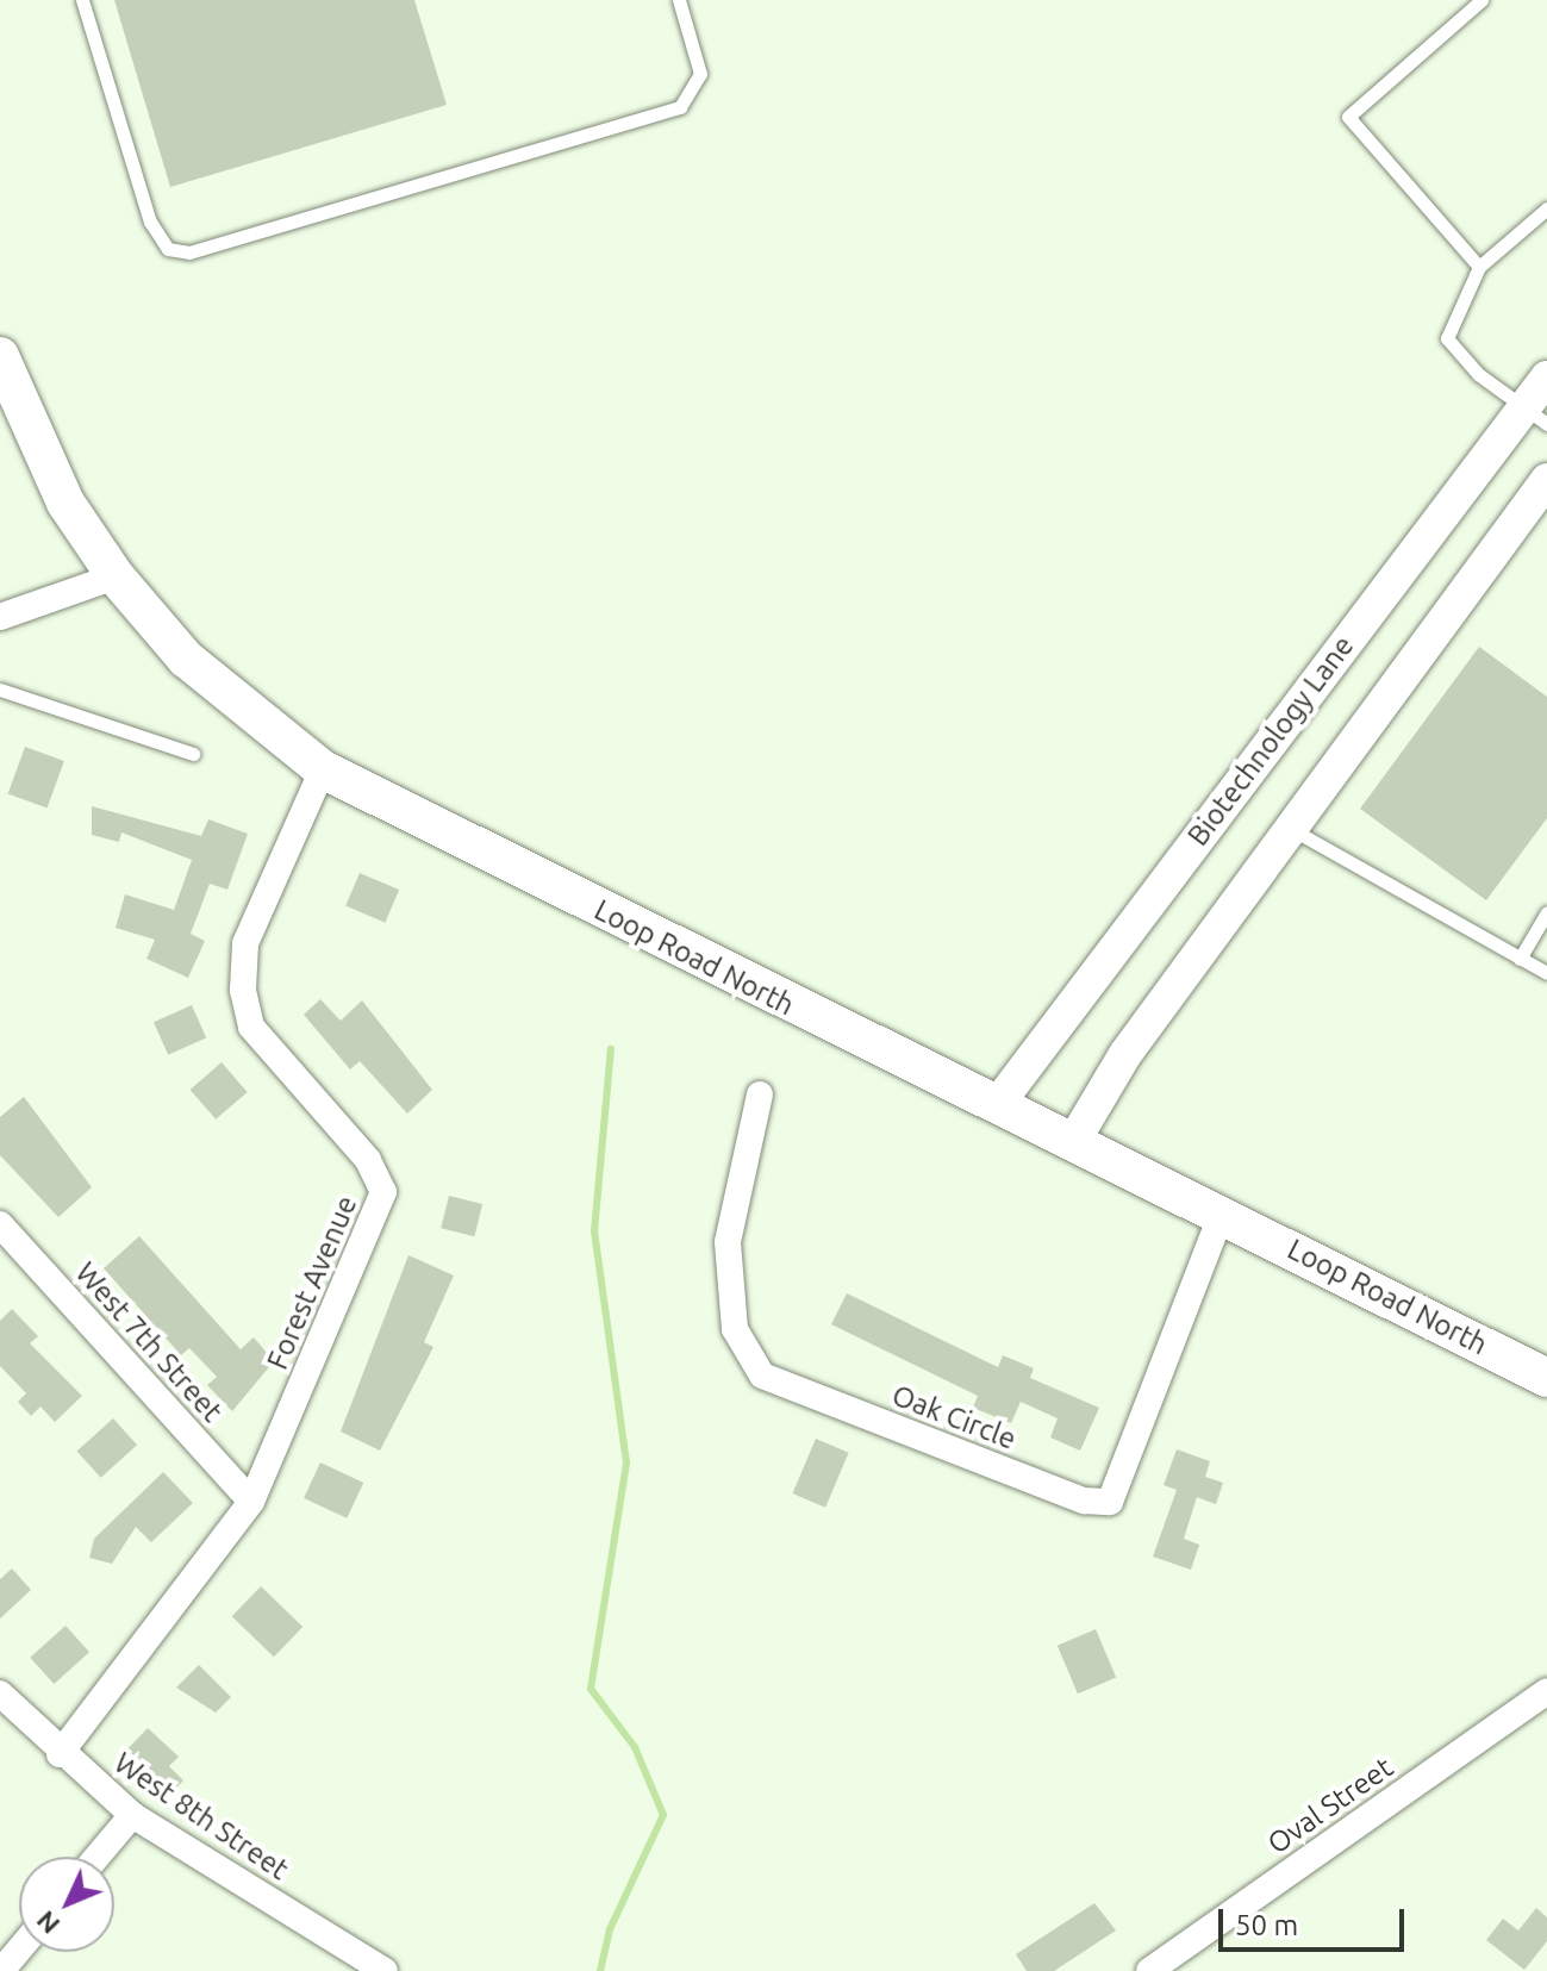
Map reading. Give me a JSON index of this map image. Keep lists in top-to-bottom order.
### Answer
{
  "streets": {
    "main road": ["Loop Road North"],
    "street": [
      "Biotechnology Lane",
      "Forest Avenue",
      "West 7th Street",
      "Oak Circle",
      "Oval Street",
      "West 8th Street"
    ]
  },
  "crossings": [
    ["Biotechnology Lane", "Loop Road North"],
    ["Loop Road North", "Forest Avenue"],
    ["Loop Road North", "Oak Circle"],
    ["Forest Avenue", "West 7th Street"],
    ["Forest Avenue", "West 8th Street"]
  ],
  "scale_bar": "50 m",
  "north": "bottom left"
}
